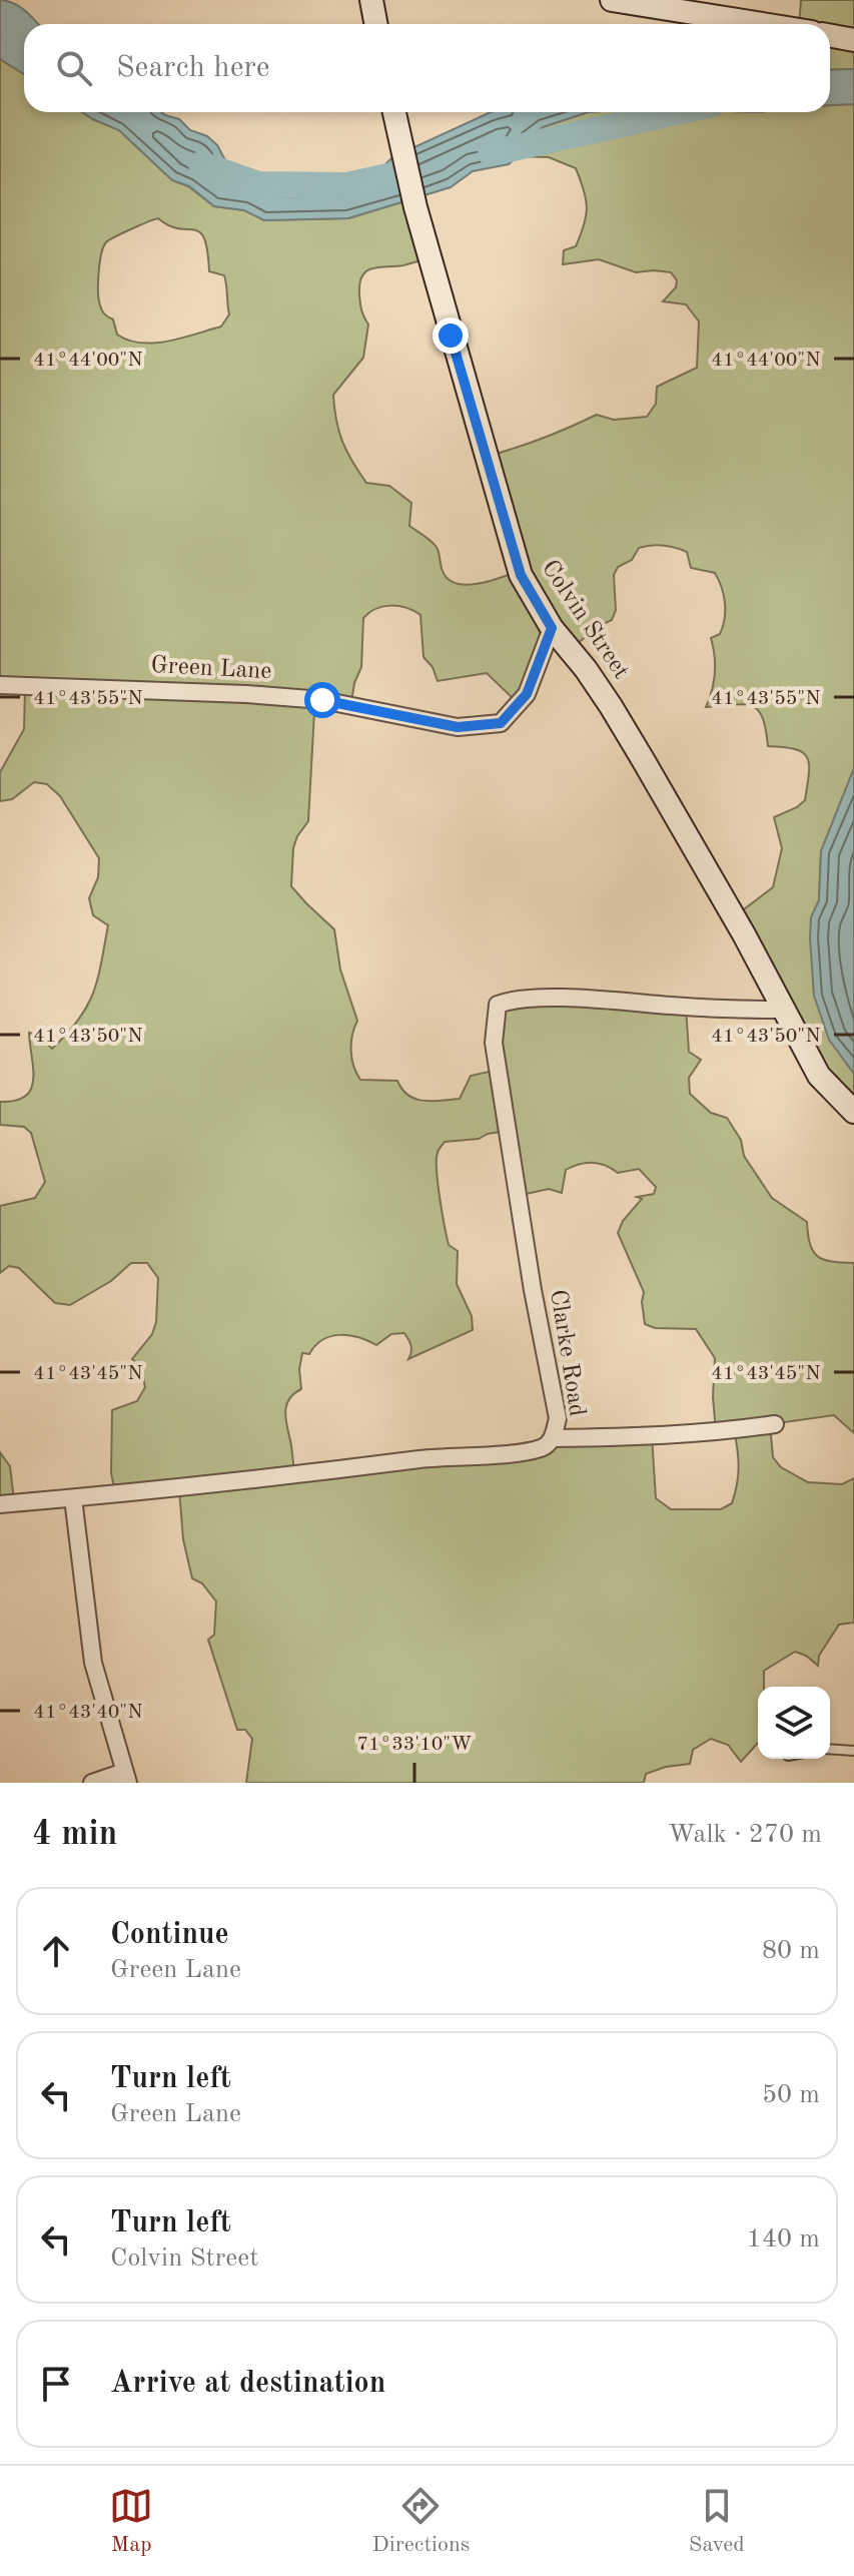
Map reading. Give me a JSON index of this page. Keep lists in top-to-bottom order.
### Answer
{
  "streets": {
    "street": ["Colvin Street", "Green Lane", "Clarke Road"]
  },
  "crossings": [
    ["Colvin Street", "Green Lane"],
    ["Colvin Street", "Clarke Road"]
  ],
  "page": {
    "search": "Search here",
    "heading": ["4 min", "Walk · 270 m"],
    "list": [
      ["Continue", "Green Lane", "80 m"],
      ["Turn left", "Green Lane", "50 m"],
      ["Turn left", "Colvin Street", "140 m"],
      "Arrive at destination"
    ],
    "nav": ["Map", "Directions", "Saved"]
  },
  "coordinates": [
    "41°44'00\"N",
    "41°43'55\"N",
    "41°43'50\"N",
    "41°43'45\"N",
    "41°43'40\"N",
    "71°33'10\"W"
  ]
}
